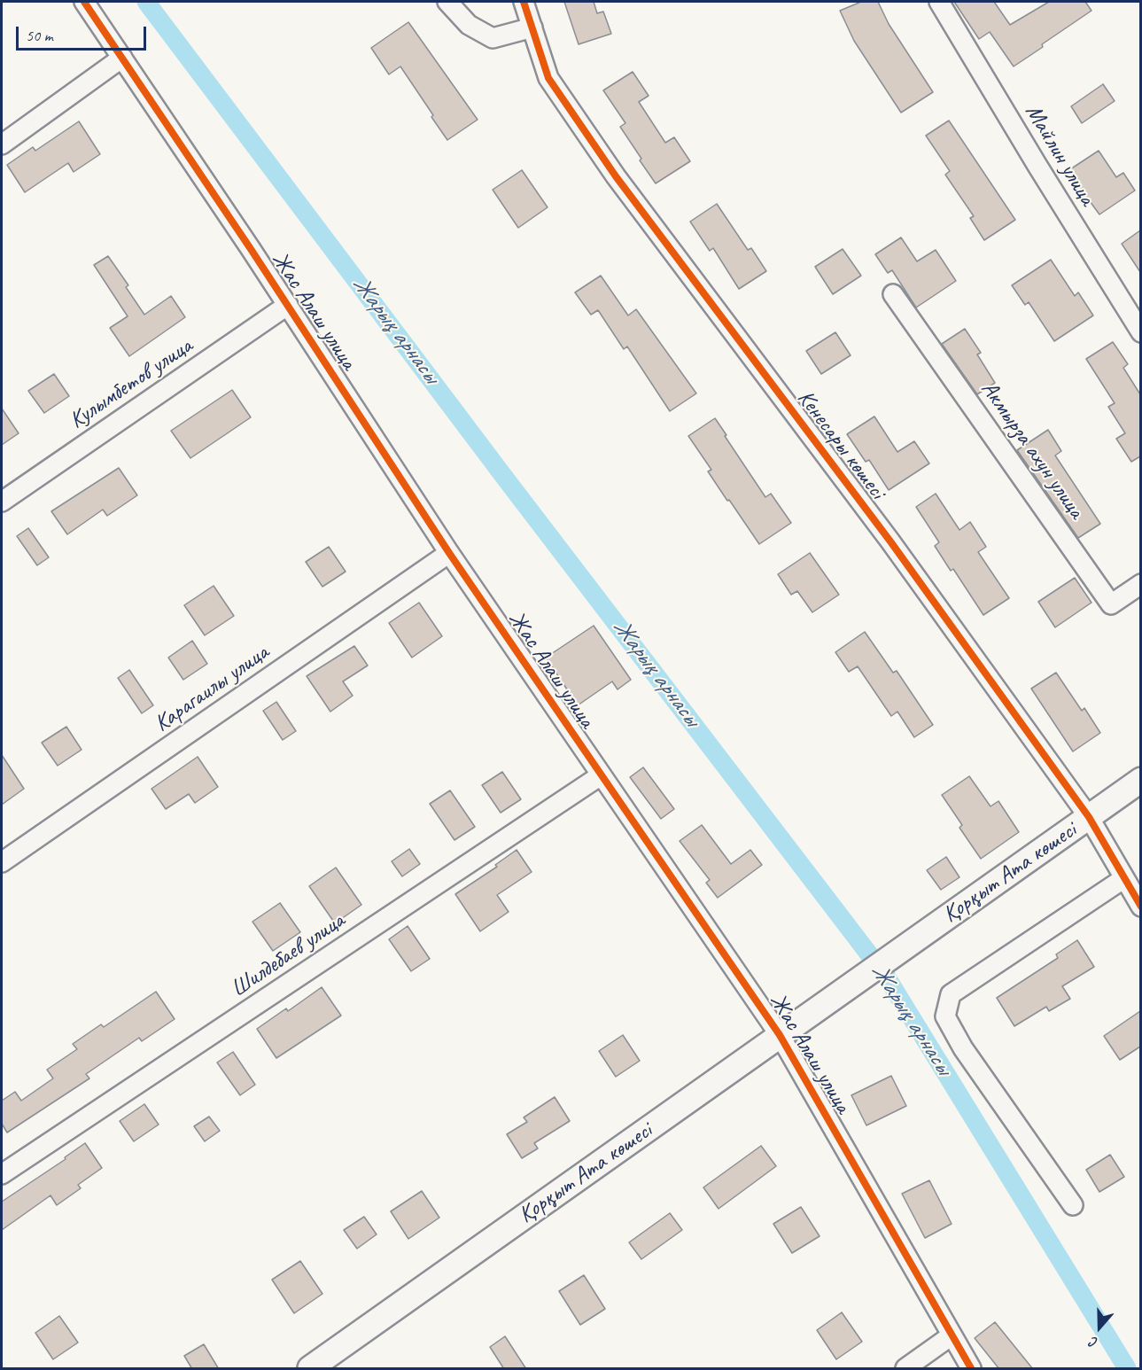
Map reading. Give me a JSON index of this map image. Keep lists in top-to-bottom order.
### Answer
{
  "streets": {
    "main road": ["Қорқыт Ата көшесі"],
    "street": [
      "Майлин улица",
      "Жас Алаш улица",
      "Кулымбетов улица",
      "Кенесары көшесі",
      "Акмырза ахун улица",
      "Карагаилы улица",
      "Шилдебаев улица"
    ]
  },
  "crossings": [
    ["Жас Алаш улица", "Кулымбетов улица"],
    ["Жас Алаш улица", "Карагаилы улица"],
    ["Жас Алаш улица", "Қорқыт Ата көшесі"],
    ["Жас Алаш улица", "Шилдебаев улица"],
    ["Кенесары көшесі", "Қорқыт Ата көшесі"]
  ],
  "water": ["Жарық арнасы"],
  "scale_bar": "50 m",
  "north": "bottom"
}
